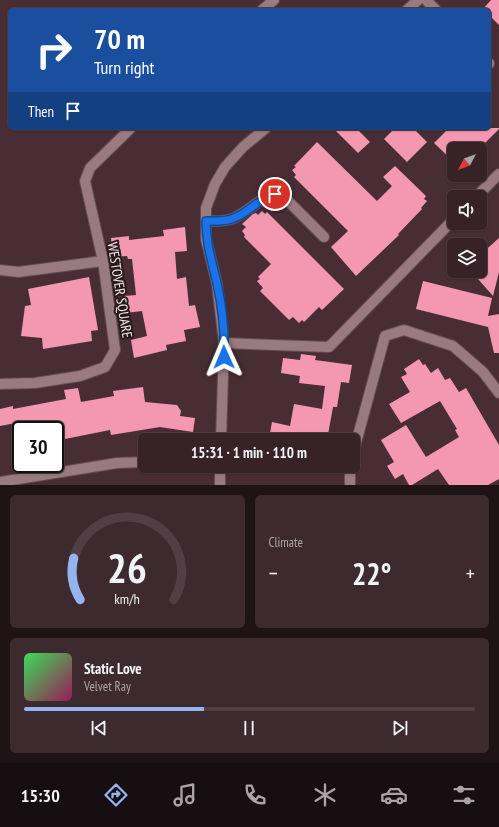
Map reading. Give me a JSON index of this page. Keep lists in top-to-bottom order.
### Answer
{
  "streets": {
    "street": ["WESTOVER SQUARE"]
  },
  "north": "bottom left",
  "page": {
    "turn": ["70 m", "Turn right"],
    "then": "Then",
    "limit": "30",
    "trip": "15:31 · 1 min · 110 m",
    "tile": "Climate",
    "heat": ["−", "22°", "+"],
    "song": ["Static Love", "Velvet Ray"],
    "tabs": "15:30",
    "gauge": ["26", "km/h"]
  }
}
